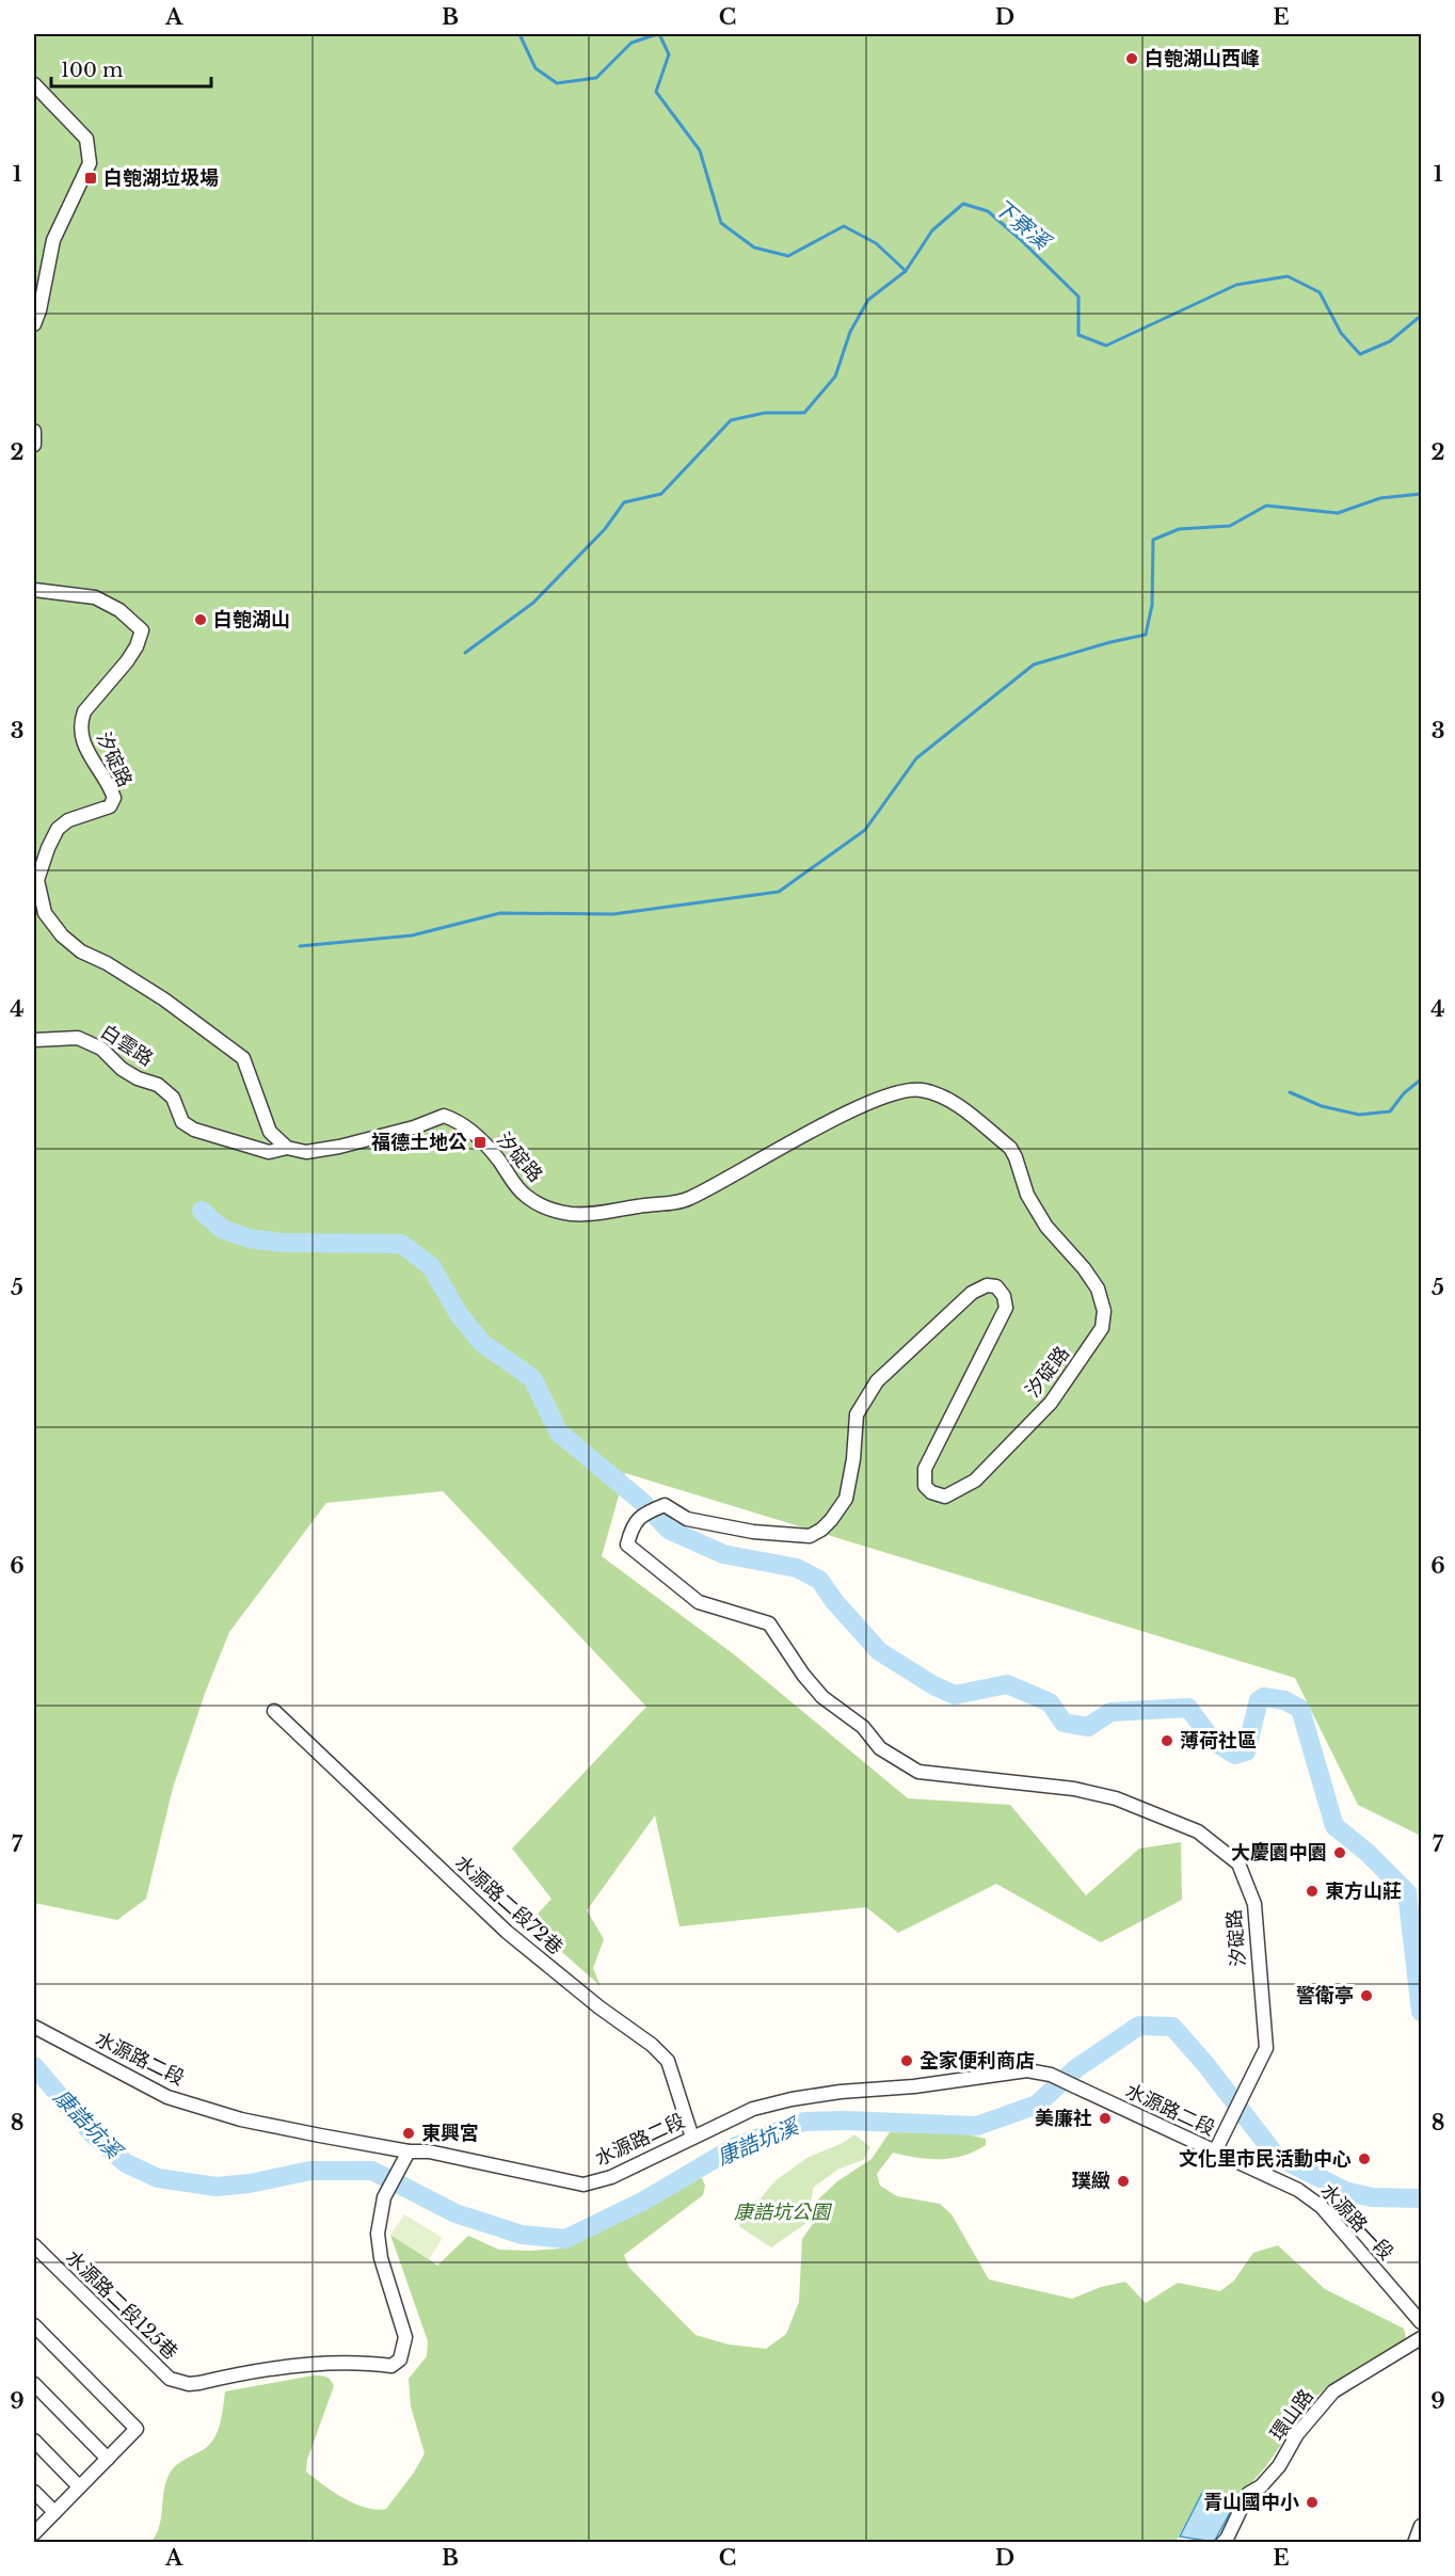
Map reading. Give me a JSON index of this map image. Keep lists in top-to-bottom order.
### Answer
{
  "streets": {
    "street": [
      "汐碇路",
      "白雲路",
      "水源路二段72巷",
      "水源路二段",
      "水源路一段",
      "水源路二段125巷",
      "環山路"
    ]
  },
  "crossings": [
    ["汐碇路", "白雲路"],
    ["汐碇路", "水源路二段"],
    ["汐碇路", "水源路一段"],
    ["水源路二段72巷", "水源路二段"],
    ["水源路二段", "水源路一段"],
    ["水源路二段", "水源路二段125巷"]
  ],
  "water": ["下寮溪", "康誥坑溪"],
  "parks": ["康誥坑公園"],
  "places": {
    "other": [
      "白匏湖山西峰",
      "白匏湖山",
      "薄荷社區",
      "大慶園中園",
      "東方山莊",
      "警衛亭",
      "全家便利商店",
      "美廉社",
      "東興宮",
      "文化里市民活動中心",
      "璞緻",
      "青山國中小"
    ],
    "transit": ["白匏湖垃圾場", "福德土地公"]
  },
  "scale_bar": "100 m",
  "grid": {
    "columns": [
      "A",
      "B",
      "C",
      "D",
      "E"
    ],
    "rows": [
      "1",
      "2",
      "3",
      "4",
      "5",
      "6",
      "7",
      "8",
      "9"
    ]
  }
}
